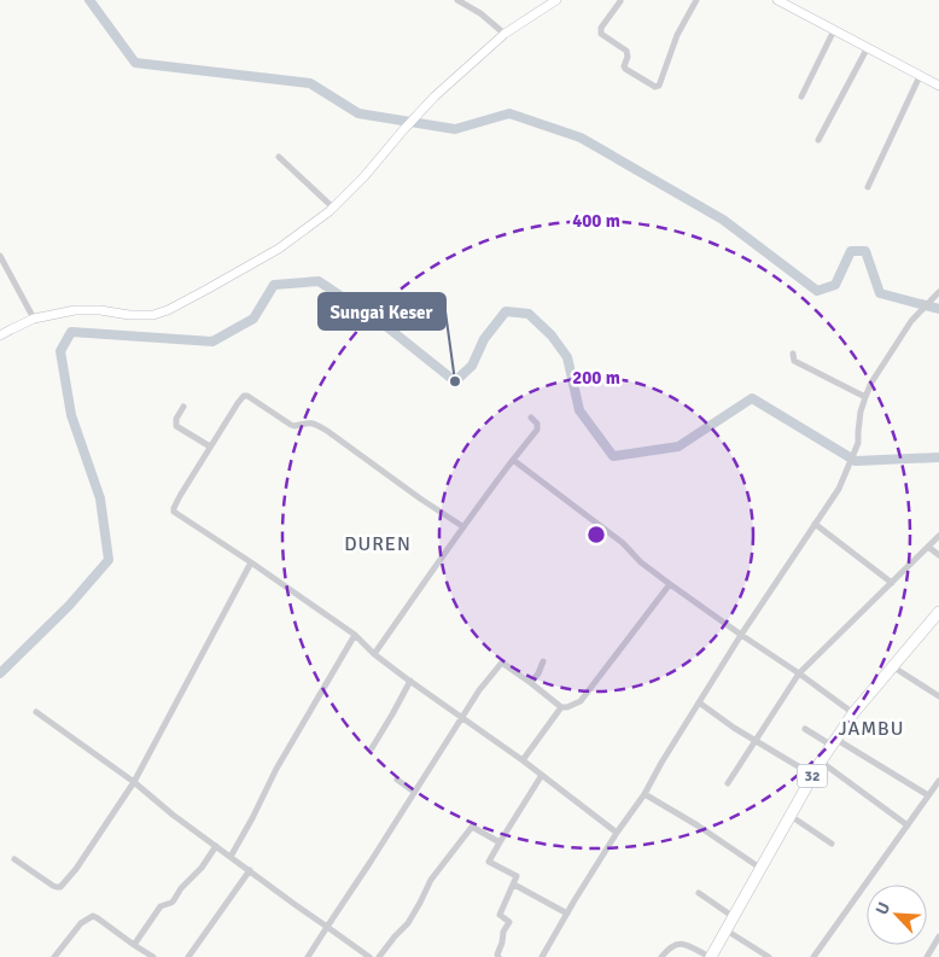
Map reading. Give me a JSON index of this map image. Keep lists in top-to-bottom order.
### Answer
{
  "streets": {
    "highway": ["32"]
  },
  "districts": ["DUREN", "JAMBU"],
  "places": ["Sungai Keser"],
  "north": "top left",
  "rings": ["400 m", "200 m"]
}
